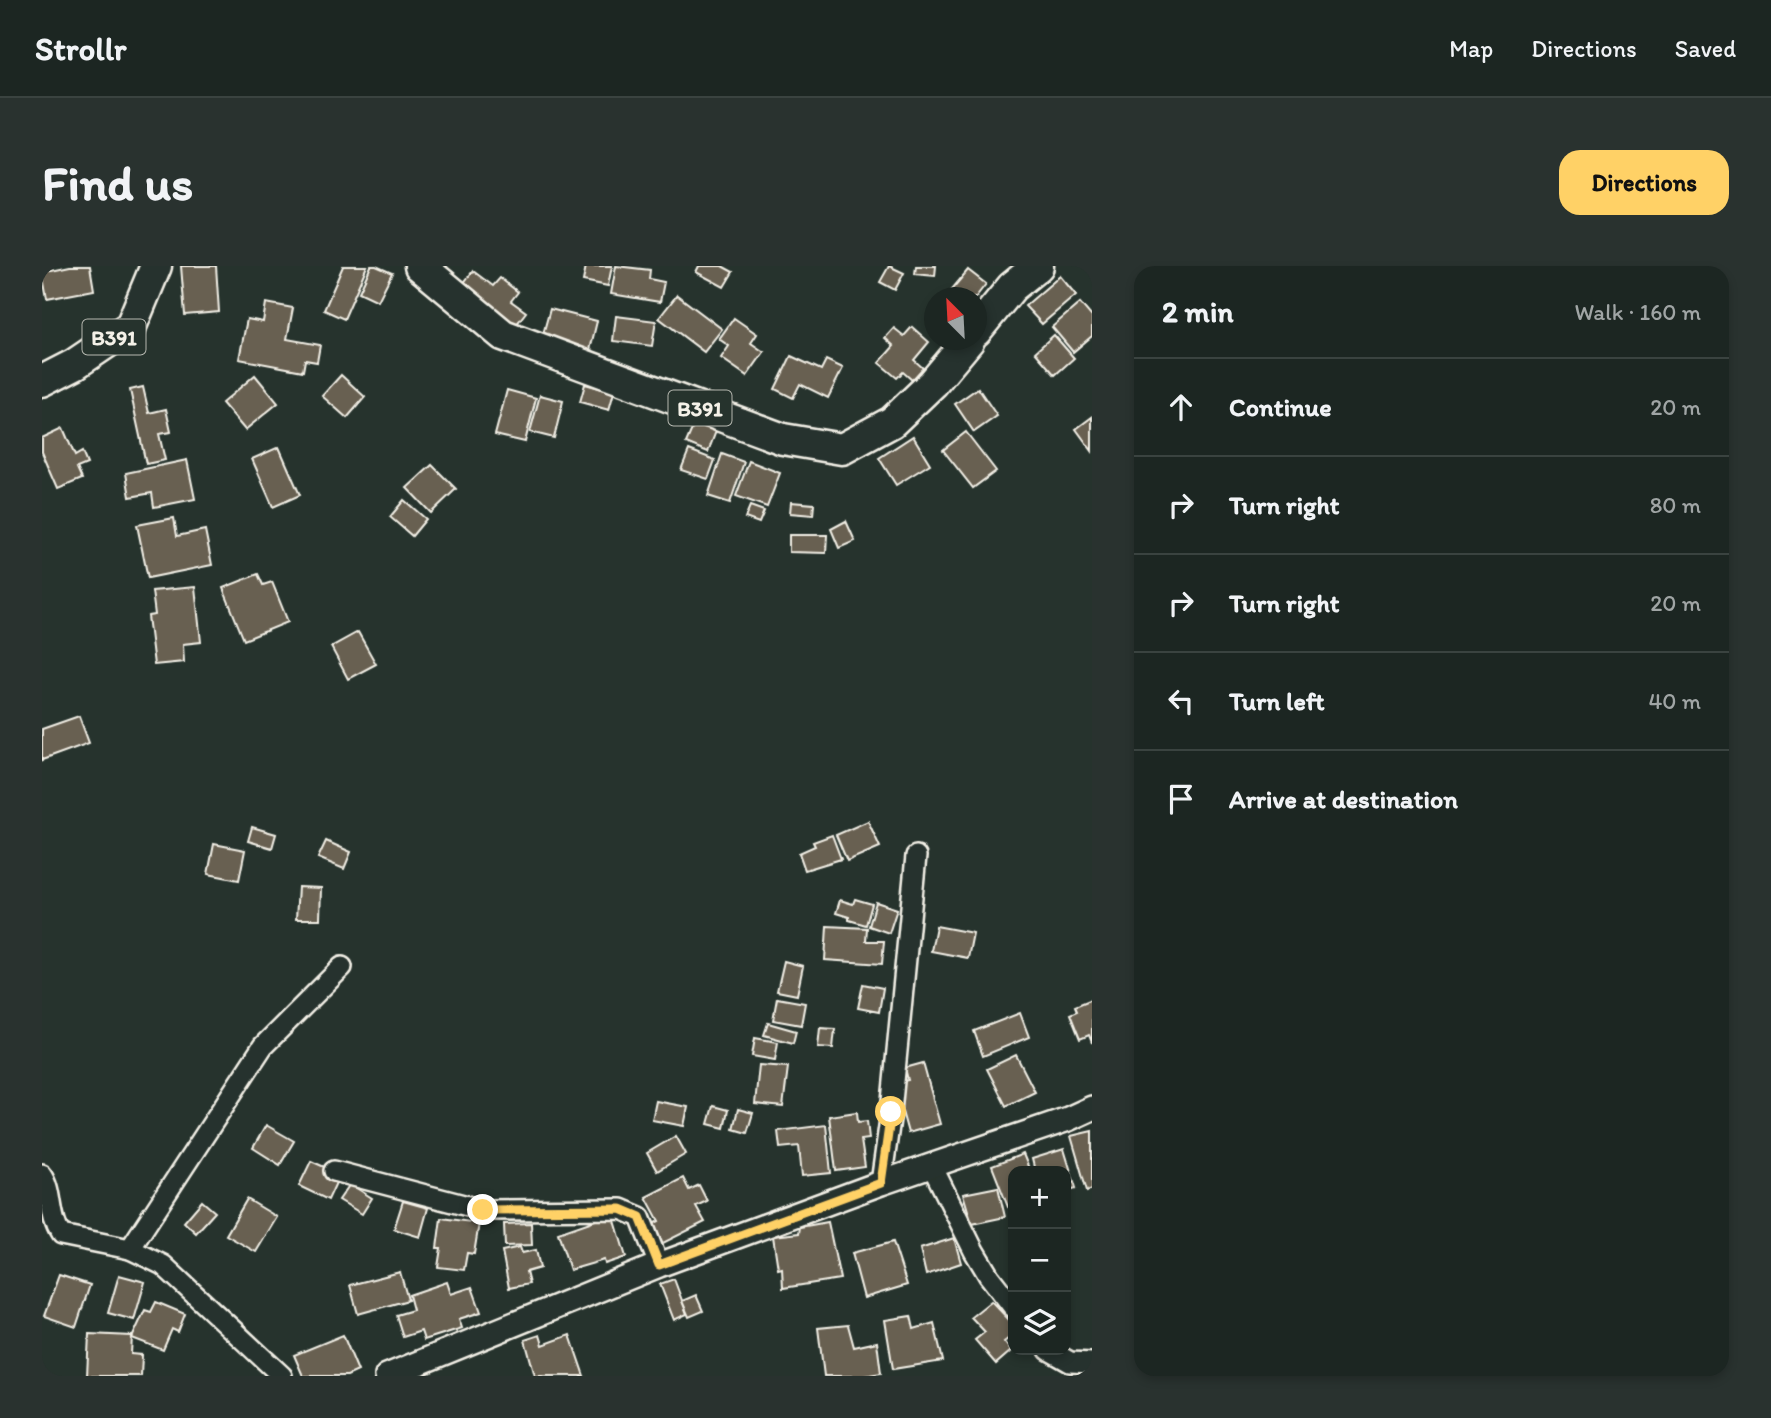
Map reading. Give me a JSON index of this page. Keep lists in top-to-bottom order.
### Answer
{
  "streets": {
    "main road": ["B391"]
  },
  "north": "top left",
  "page": {
    "header": "Strollr",
    "nav": ["Map", "Directions", "Saved"],
    "buttons": "Directions",
    "title": "Find us",
    "heading": ["2 min", "Walk · 160 m"],
    "list": [
      ["Continue", "20 m"],
      ["Turn right", "80 m"],
      ["Turn right", "20 m"],
      ["Turn left", "40 m"],
      "Arrive at destination"
    ],
    "map_buttons": ["+", "−"]
  }
}
